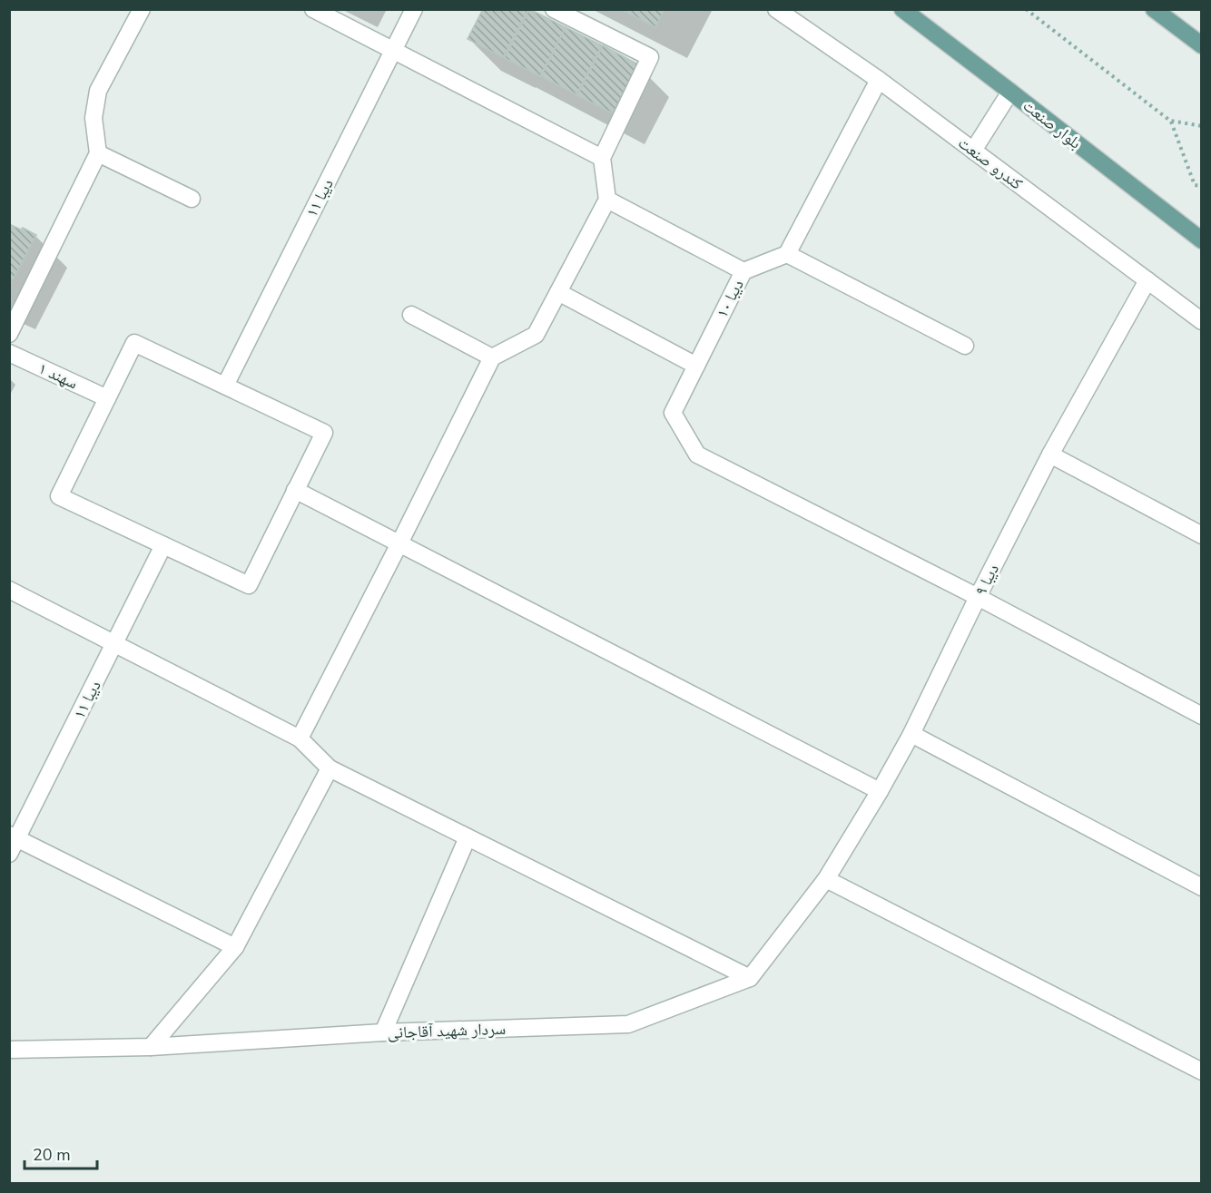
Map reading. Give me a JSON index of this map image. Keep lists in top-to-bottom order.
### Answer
{
  "streets": {
    "main road": ["بلوار صنعت"],
    "street": [
      "کندرو صنعت",
      "دیبا ۱۱",
      "دیبا ۱۰",
      "سهند ۱",
      "دیبا ۹",
      "سردار شهید آقاجانی"
    ]
  },
  "crossings": [
    ["کندرو صنعت", "دیبا ۹"],
    ["دیبا ۱۰", "دیبا ۹"]
  ],
  "scale_bar": "20 m"
}
